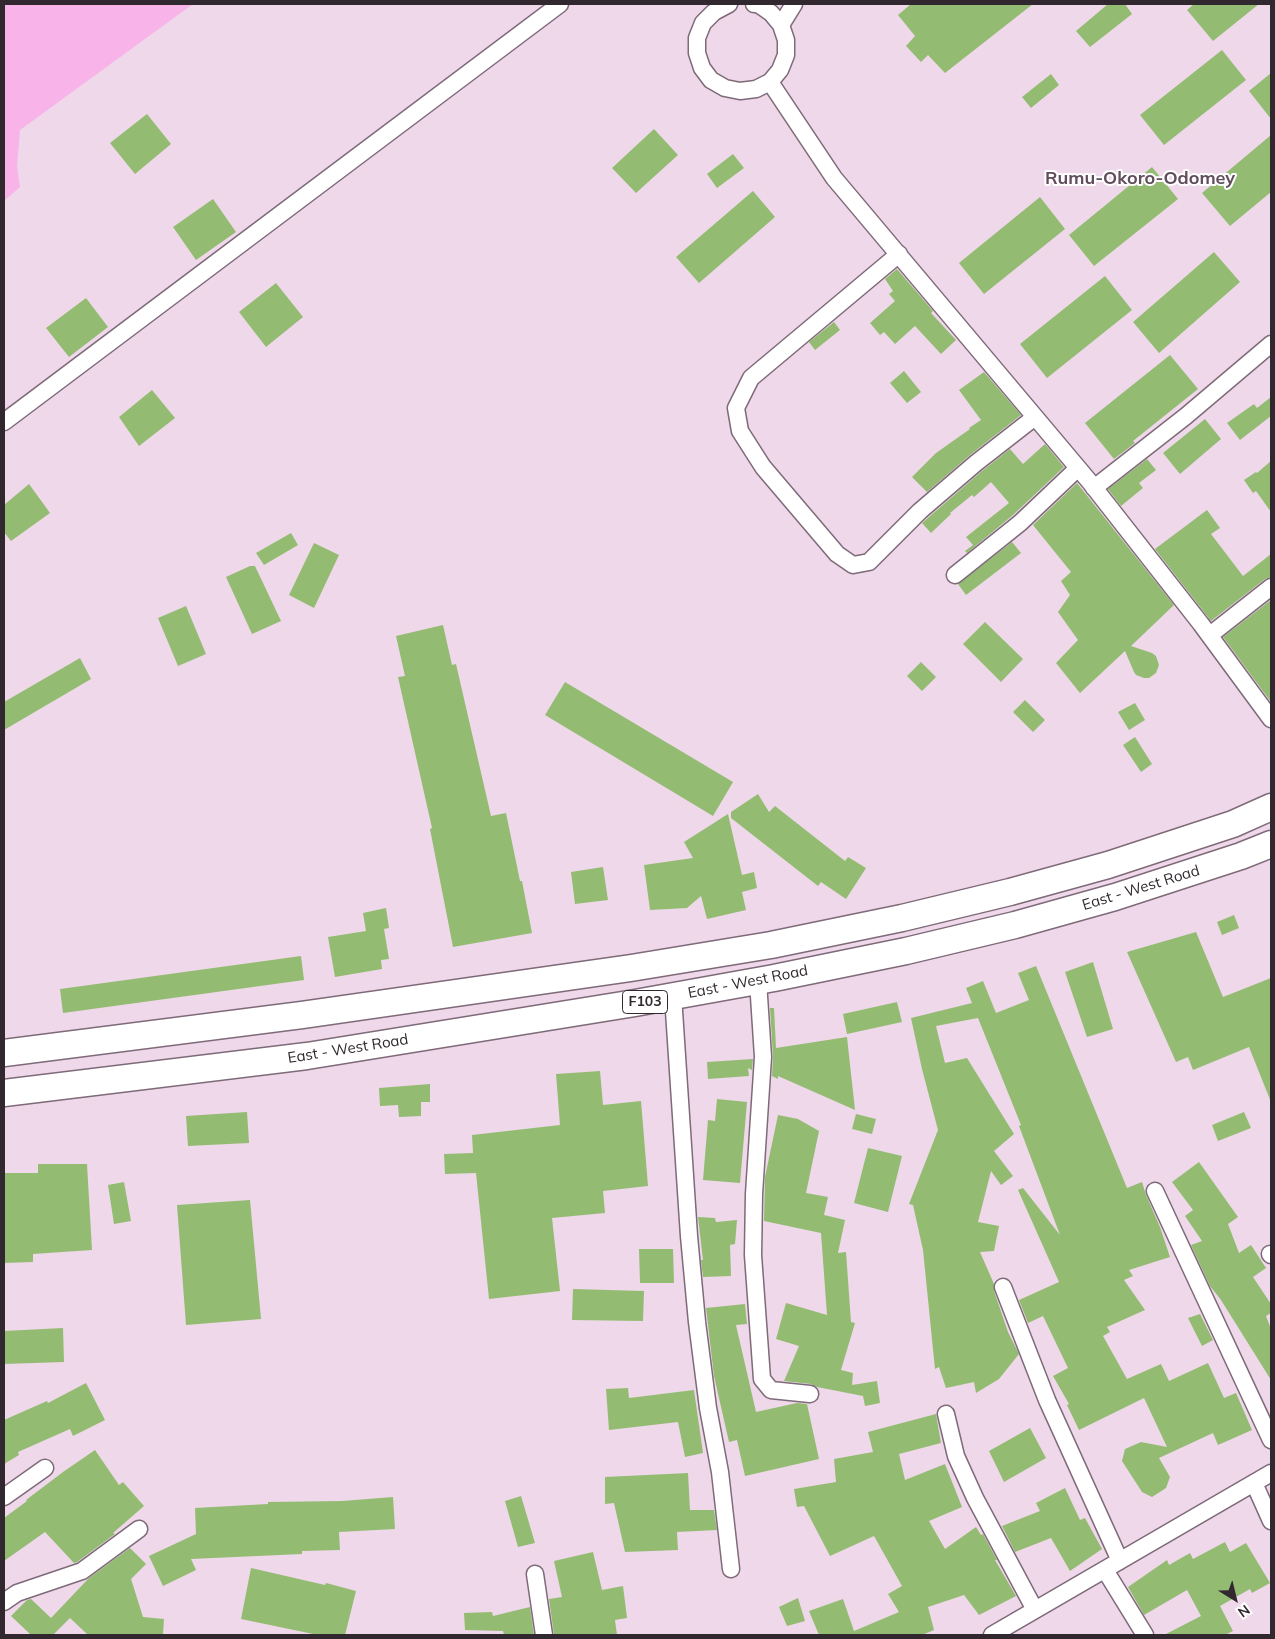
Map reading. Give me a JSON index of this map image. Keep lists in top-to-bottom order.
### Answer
{
  "streets": {
    "main road": ["East - West Road", "F103"]
  },
  "districts": ["Rumu-Okoro-Odomey"],
  "north": "bottom right"
}
